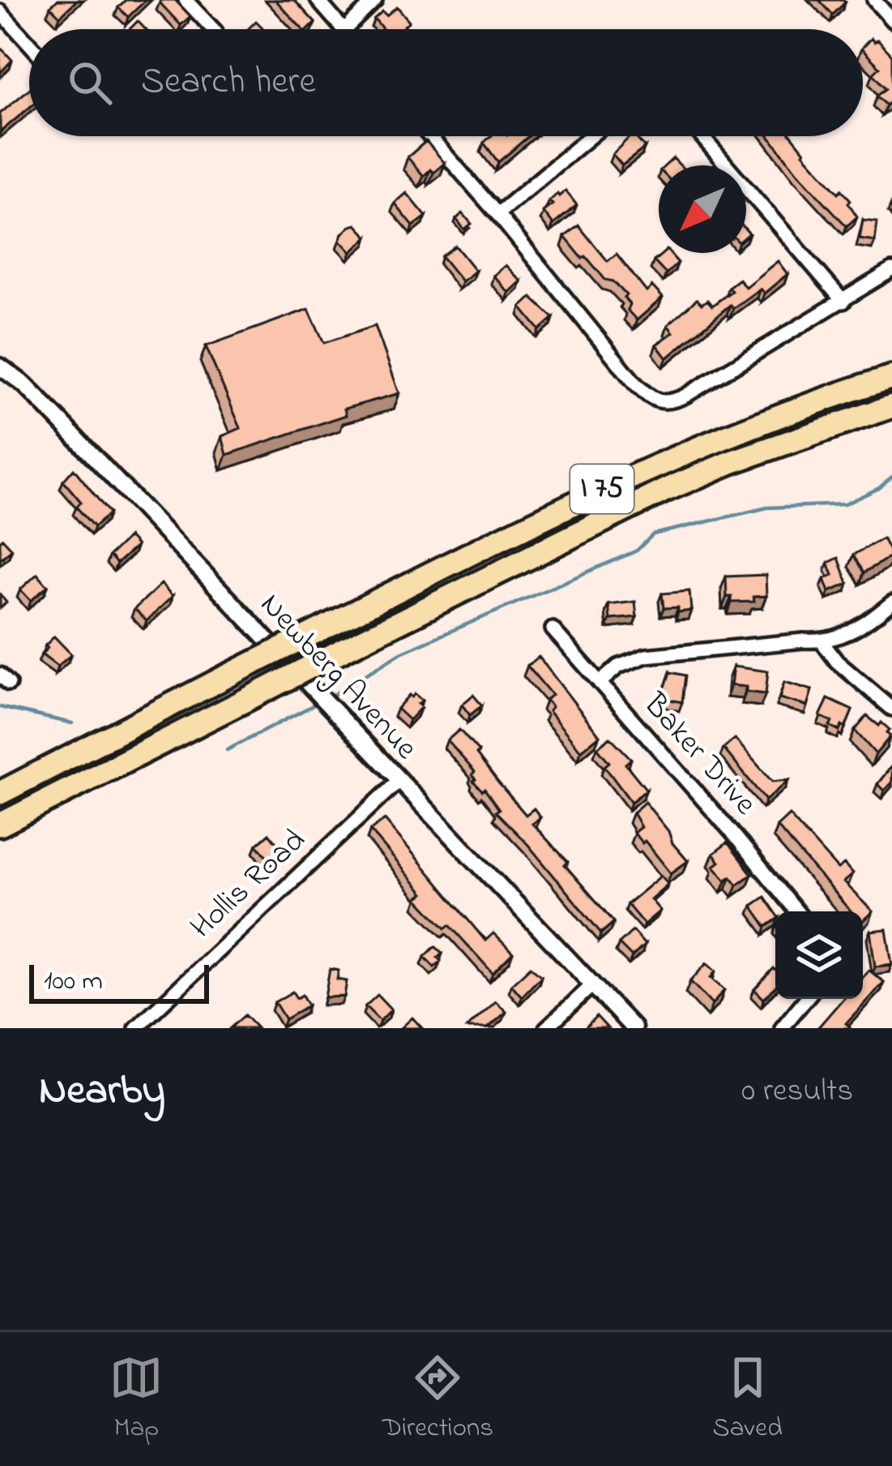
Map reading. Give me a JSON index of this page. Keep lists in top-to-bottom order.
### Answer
{
  "streets": {
    "highway": ["I 75"],
    "street": ["Newberg Avenue", "Baker Drive", "Hollis Road"]
  },
  "crossings": [
    ["Newberg Avenue", "Hollis Road"]
  ],
  "scale_bar": "100 m",
  "north": "bottom left",
  "page": {
    "search": "Search here",
    "scale": "100 m",
    "heading": ["Nearby", "0 results"],
    "nav": ["Map", "Directions", "Saved"]
  }
}
